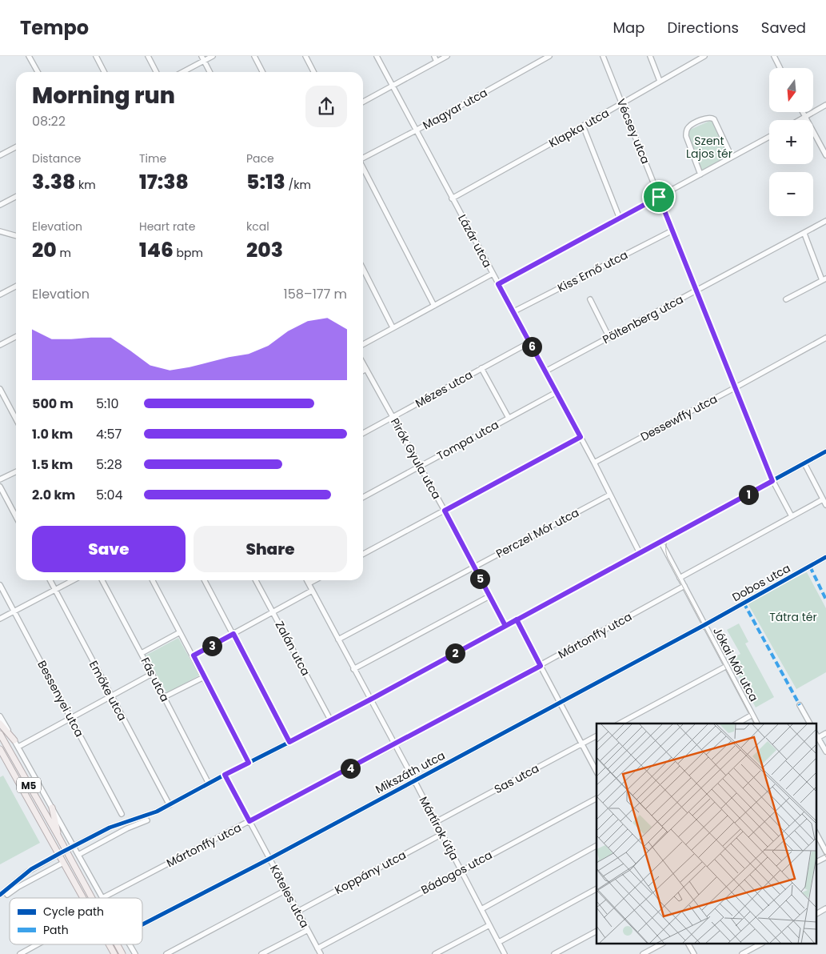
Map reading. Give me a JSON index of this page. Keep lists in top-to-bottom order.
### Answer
{
  "streets": {
    "main road": ["M5"],
    "street": [
      "Magyar utca",
      "Klapka utca",
      "Vécsey utca",
      "Lázár utca",
      "Kiss Ernő utca",
      "Pöltenberg utca",
      "Mézes utca",
      "Dessewffy utca",
      "Tompa utca",
      "Pirók Gyula utca",
      "Perczel Mór utca",
      "Dobos utca",
      "Mártonffy utca",
      "Zalán utca",
      "Jókai Mór utca",
      "Fás utca",
      "Emőke utca",
      "Bessenyei utca",
      "Mikszáth utca",
      "Sas utca",
      "Mártírok útja",
      "Koppány utca",
      "Bádogos utca",
      "Köteles utca"
    ]
  },
  "crossings": [
    ["Magyar utca", "Lázár utca"],
    ["Klapka utca", "Vécsey utca"],
    ["Klapka utca", "Lázár utca"],
    ["Vécsey utca", "Kiss Ernő utca"],
    ["Vécsey utca", "Pöltenberg utca"],
    ["Vécsey utca", "Dessewffy utca"],
    ["Lázár utca", "Kiss Ernő utca"],
    ["Lázár utca", "Pöltenberg utca"],
    ["Lázár utca", "Mézes utca"],
    ["Lázár utca", "Dessewffy utca"],
    ["Lázár utca", "Tompa utca"],
    ["Lázár utca", "Perczel Mór utca"],
    ["Mézes utca", "Pirók Gyula utca"],
    ["Tompa utca", "Pirók Gyula utca"],
    ["Pirók Gyula utca", "Perczel Mór utca"],
    ["Perczel Mór utca", "Mártírok útja"],
    ["Dobos utca", "Jókai Mór utca"],
    ["Dobos utca", "Mikszáth utca"],
    ["Mártonffy utca", "Jókai Mór utca"],
    ["Mártonffy utca", "Mártírok útja"],
    ["Mártonffy utca", "Köteles utca"],
    ["Jókai Mór utca", "Mikszáth utca"],
    ["Mikszáth utca", "Mártírok útja"],
    ["Mikszáth utca", "Köteles utca"],
    ["Sas utca", "Mártírok útja"],
    ["Mártírok útja", "Koppány utca"],
    ["Mártírok útja", "Bádogos utca"],
    ["Koppány utca", "Köteles utca"],
    ["Bádogos utca", "Köteles utca"]
  ],
  "parks": ["Szent Lajos tér", "Tátra tér"],
  "legend": ["Cycle path", "Path"],
  "north": "bottom",
  "page": {
    "header": "Tempo",
    "nav": ["Map", "Directions", "Saved"],
    "map_buttons": ["+", "−"],
    "heading": ["Morning run", "08:22"],
    "stats": [
      ["Distance", "3.38 km"],
      ["Time", "17:38"],
      ["Pace", "5:13 /km"],
      ["Elevation", "20 m"],
      ["Heart rate", "146 bpm"],
      ["kcal", "203"]
    ],
    "chart": ["Elevation", "158–177 m"],
    "pins": [
      "6",
      "1",
      "5",
      "3",
      "2",
      "4"
    ],
    "list": [
      {
        "name": "500 m",
        "note": "5:10"
      },
      {
        "name": "1.0 km",
        "note": "4:57"
      },
      {
        "name": "1.5 km",
        "note": "5:28"
      },
      {
        "name": "2.0 km",
        "note": "5:04"
      }
    ],
    "buttons": ["Save", "Share"]
  }
}
